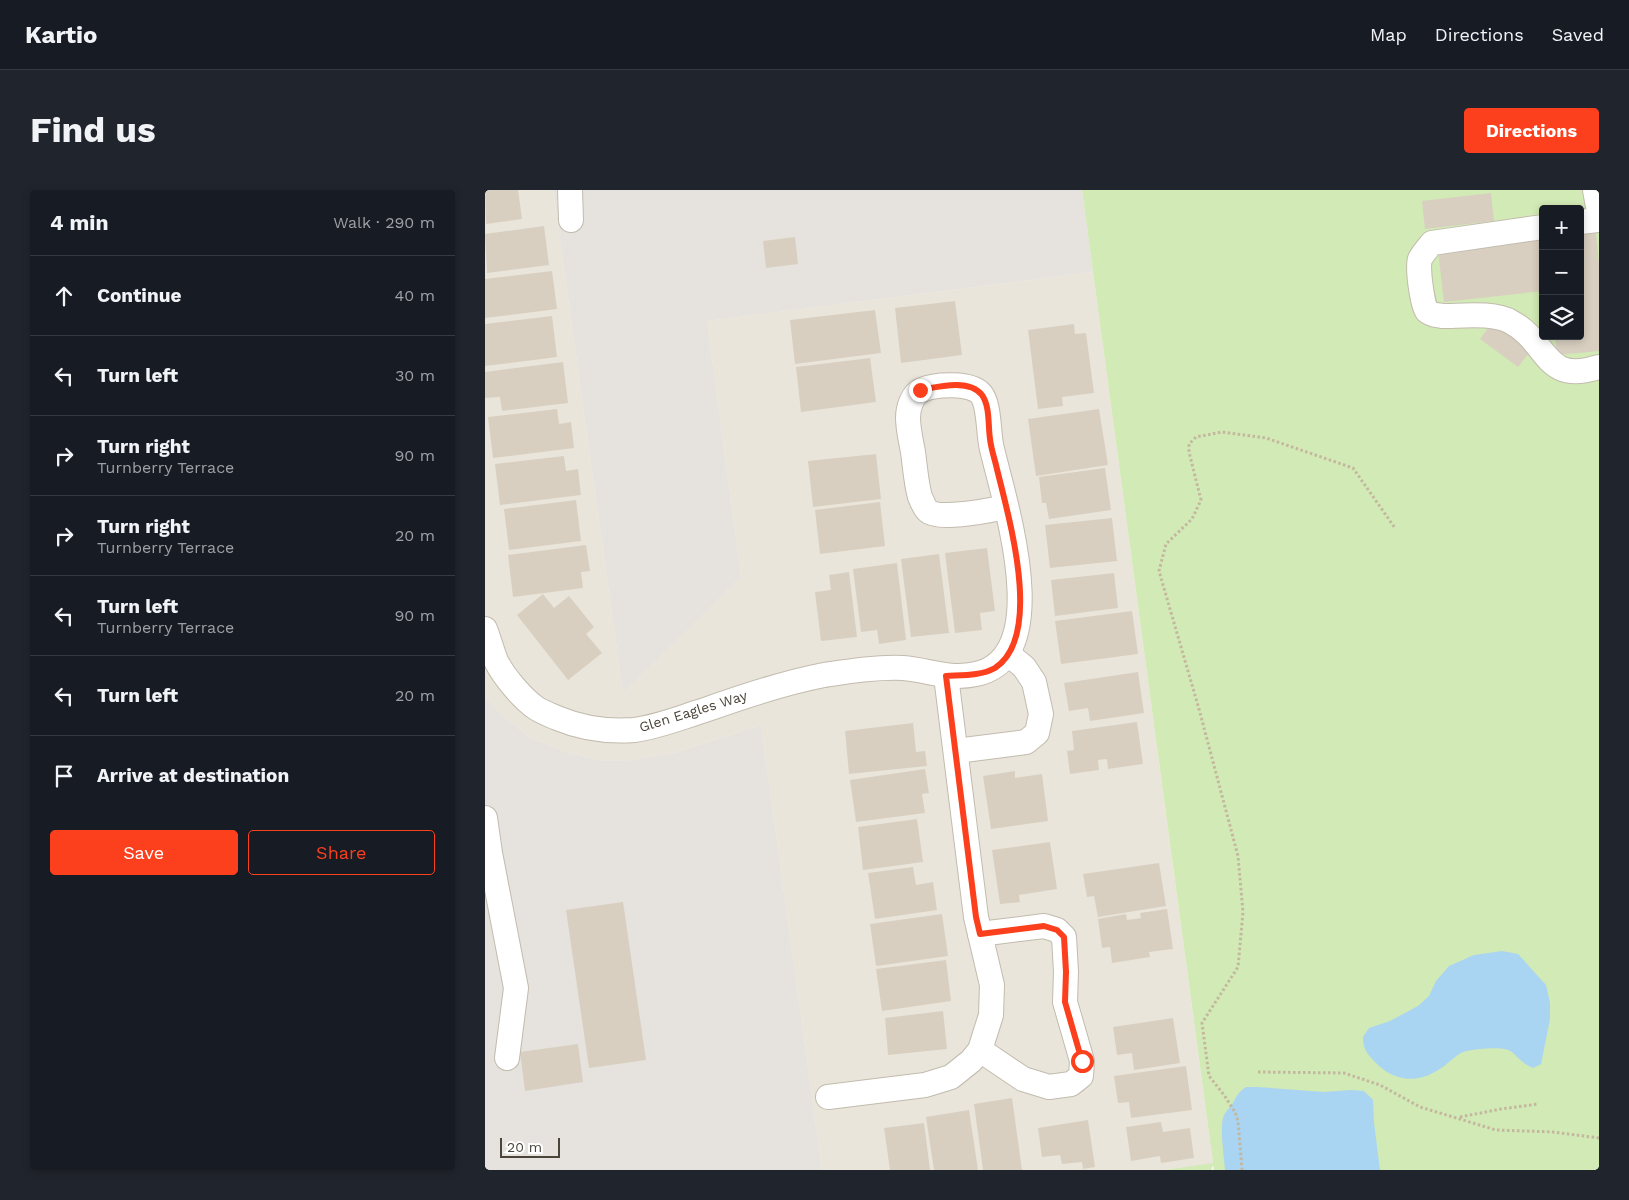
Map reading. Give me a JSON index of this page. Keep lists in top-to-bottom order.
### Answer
{
  "streets": {
    "street": ["Glen Eagles Way"]
  },
  "scale_bar": "20 m",
  "page": {
    "header": "Kartio",
    "nav": ["Map", "Directions", "Saved"],
    "buttons": [
      "Directions",
      ["Save", "Share"]
    ],
    "title": "Find us",
    "heading": ["4 min", "Walk · 290 m"],
    "map_buttons": ["+", "−"],
    "list": [
      ["Continue", "40 m"],
      ["Turn left", "30 m"],
      ["Turn right", "Turnberry Terrace", "90 m"],
      ["Turn right", "Turnberry Terrace", "20 m"],
      ["Turn left", "Turnberry Terrace", "90 m"],
      ["Turn left", "20 m"],
      "Arrive at destination"
    ],
    "scale": "20 m"
  }
}
